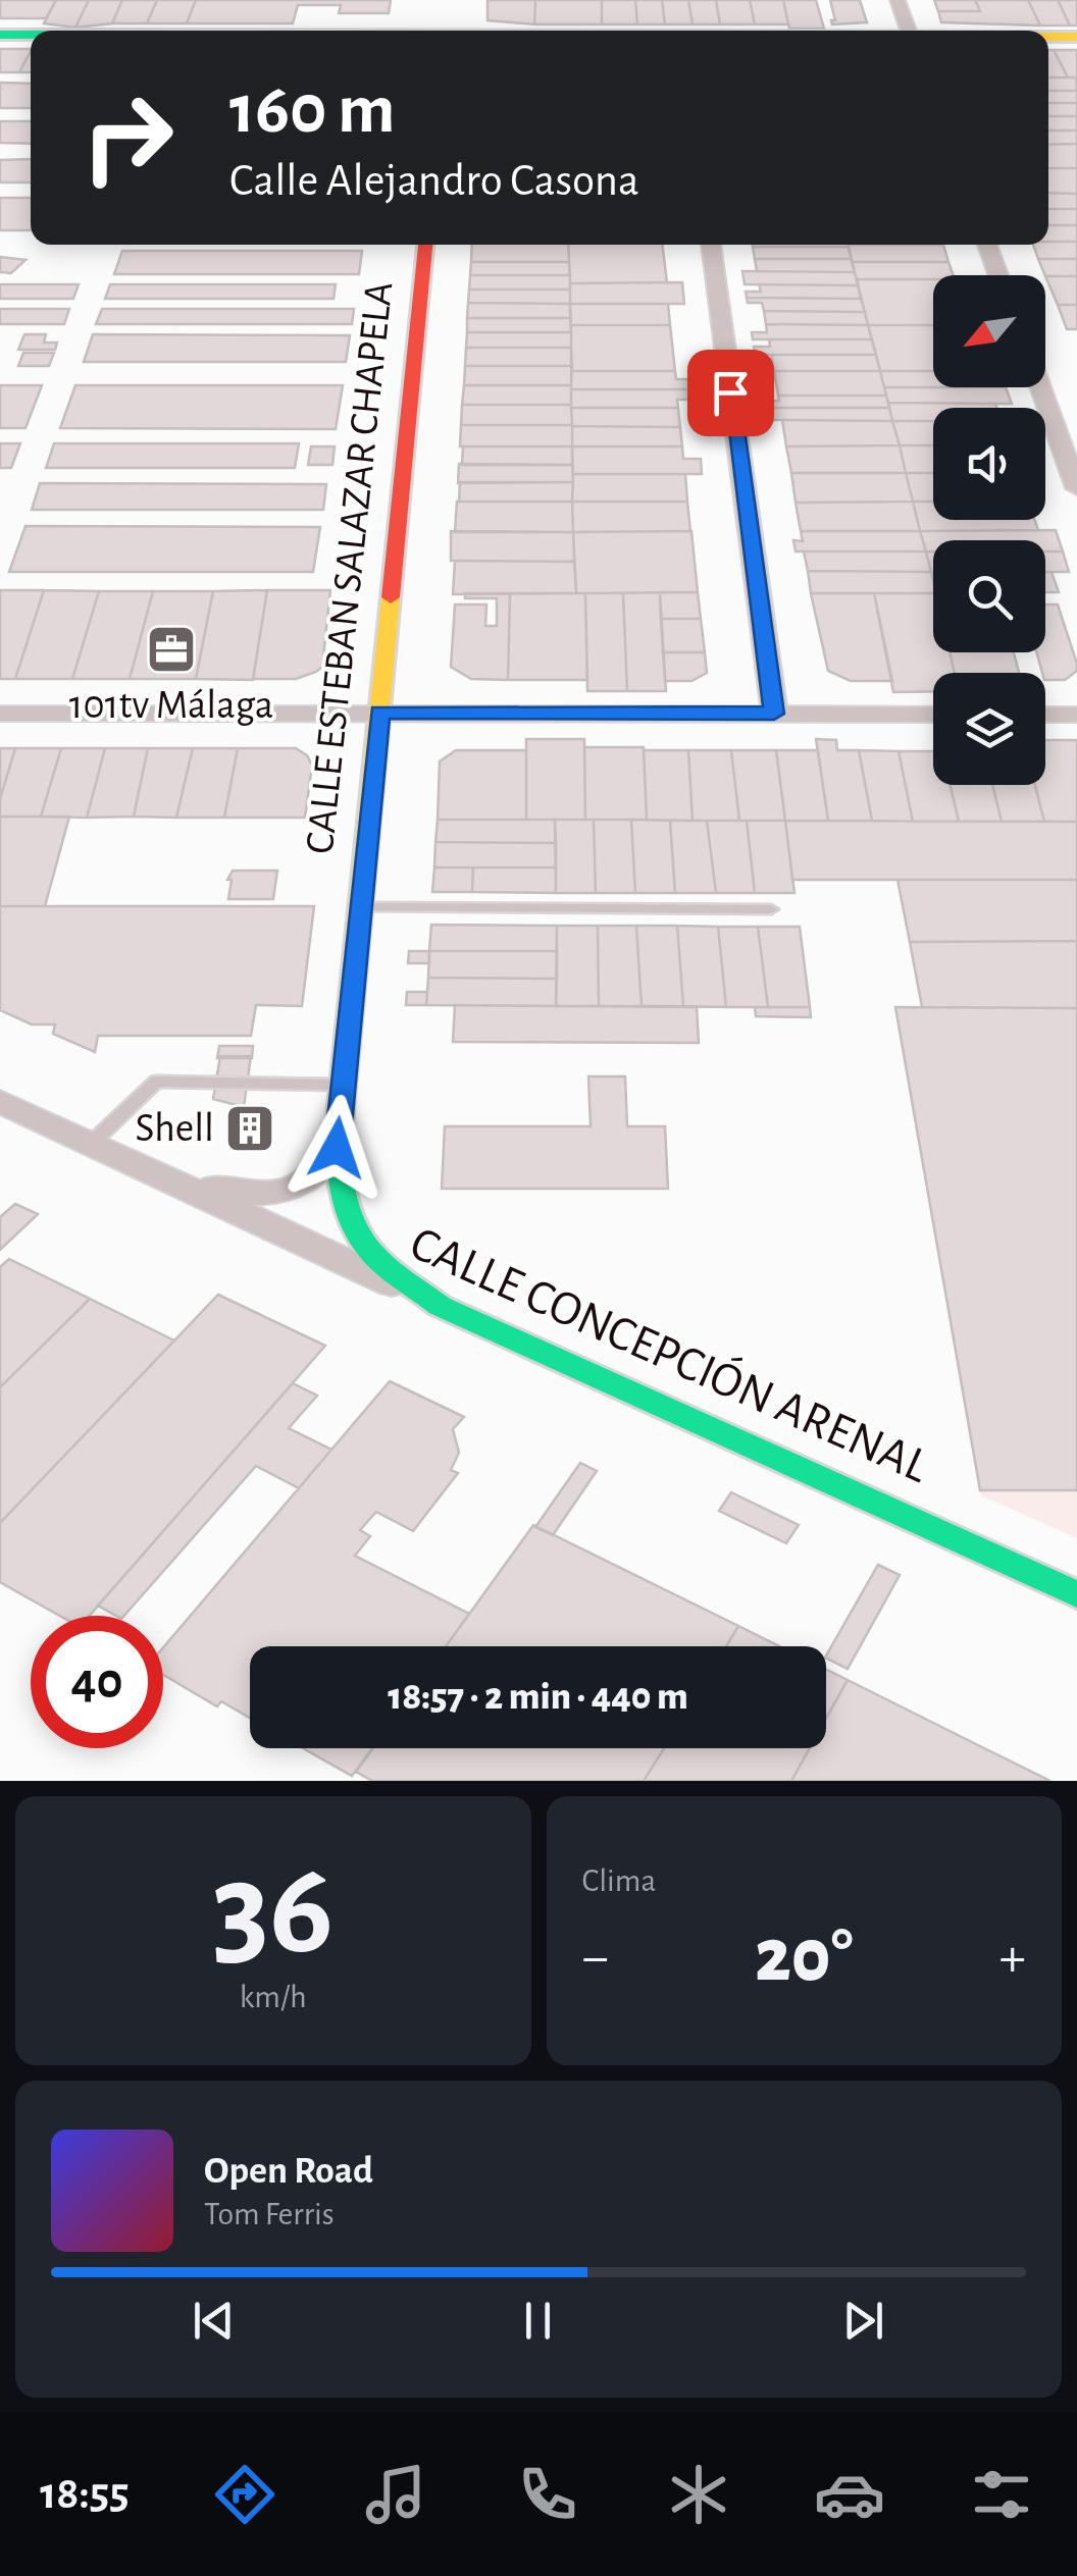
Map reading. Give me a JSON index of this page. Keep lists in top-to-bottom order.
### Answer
{
  "streets": {
    "street": ["CALLE ESTEBAN SALAZAR CHAPELA", "CALLE CONCEPCIÓN ARENAL"]
  },
  "crossings": [
    ["CALLE ESTEBAN SALAZAR CHAPELA", "CALLE CONCEPCIÓN ARENAL"]
  ],
  "places": {
    "office": ["101tv Málaga"],
    "building": ["Shell"]
  },
  "north": "bottom left",
  "page": {
    "turn": ["160 m", "Calle Alejandro Casona"],
    "limit": "40",
    "trip": "18:57 · 2 min · 440 m",
    "tile": [
      ["36", "km/h"],
      "Clima"
    ],
    "heat": ["−", "20°", "+"],
    "song": ["Open Road", "Tom Ferris"],
    "tabs": "18:55"
  }
}
